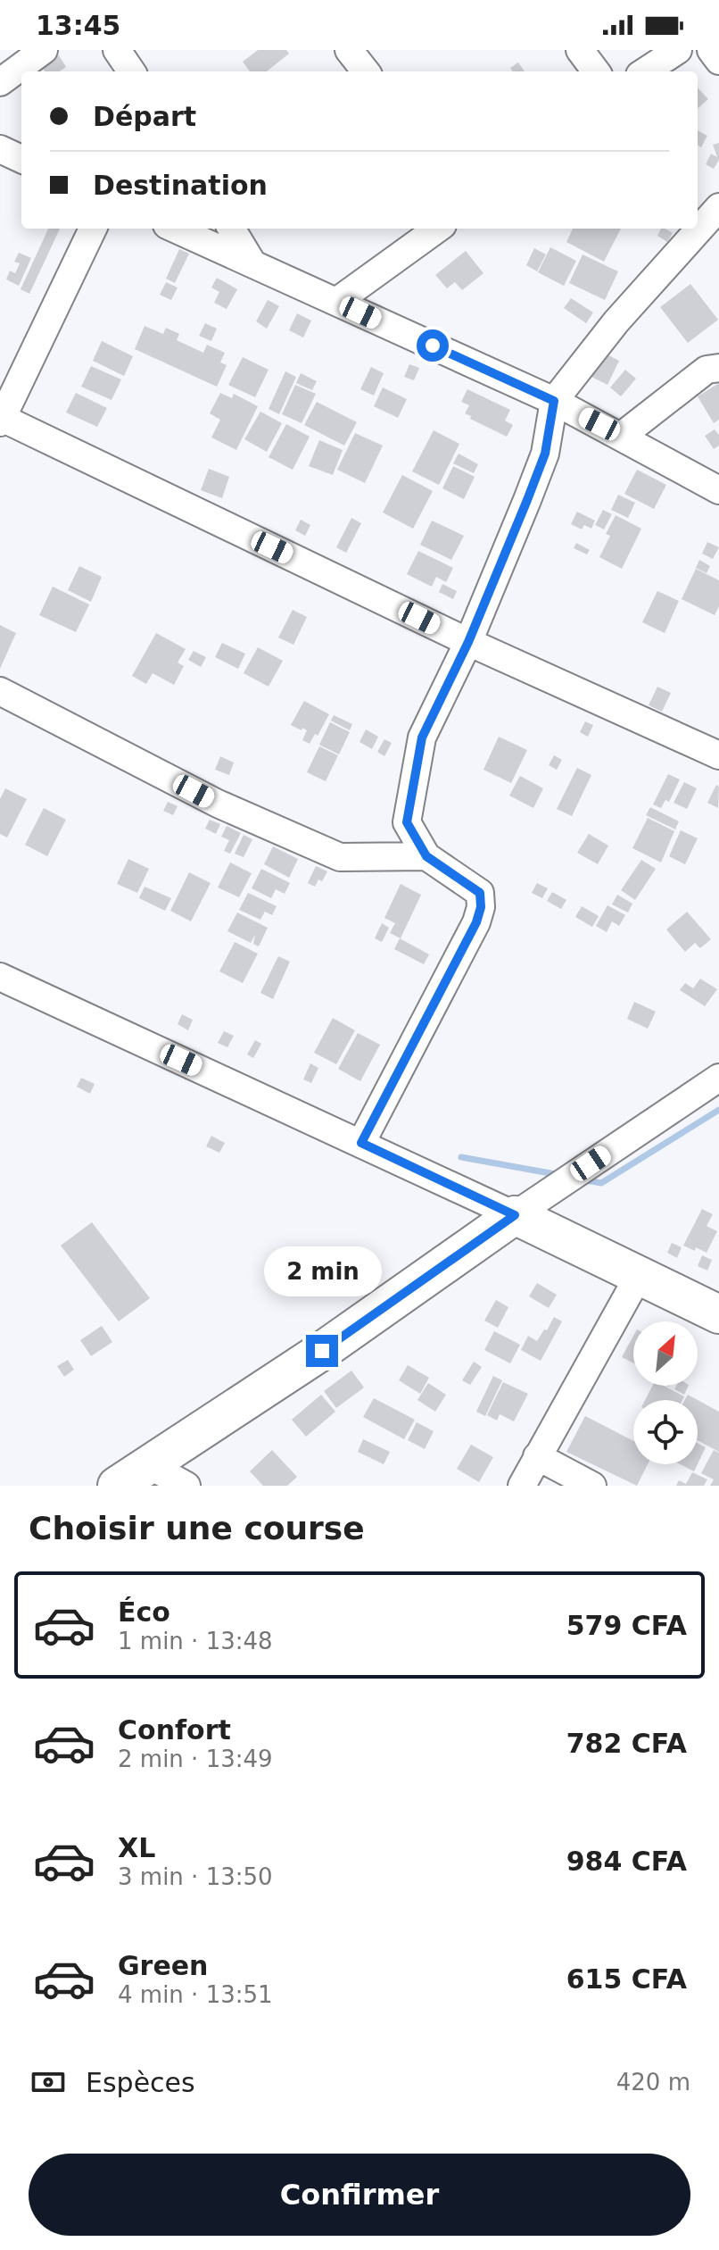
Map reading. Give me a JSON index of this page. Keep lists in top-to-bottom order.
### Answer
{
  "north": "top right",
  "page": {
    "status": "13:45",
    "banner": ["Départ", "Destination"],
    "bubble": "2 min",
    "heading": "Choisir une course",
    "list": [
      {
        "name": "Éco",
        "note": "1 min · 13:48",
        "value": "579 CFA"
      },
      {
        "name": "Confort",
        "note": "2 min · 13:49",
        "value": "782 CFA"
      },
      {
        "name": "XL",
        "note": "3 min · 13:50",
        "value": "984 CFA"
      },
      {
        "name": "Green",
        "note": "4 min · 13:51",
        "value": "615 CFA"
      }
    ],
    "pay": ["Espèces", "420 m"],
    "buttons": "Confirmer"
  }
}
